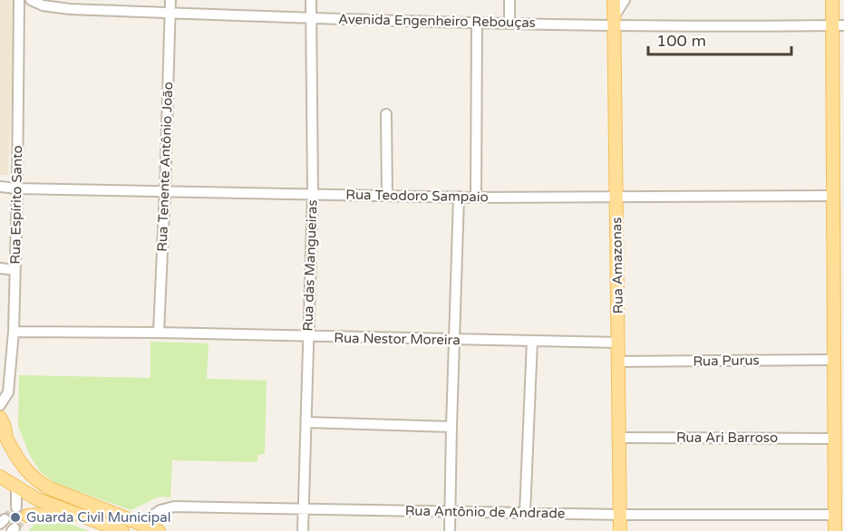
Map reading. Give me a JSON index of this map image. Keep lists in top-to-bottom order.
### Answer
{
  "streets": {
    "main road": ["Rua Amazonas"],
    "street": [
      "Avenida Engenheiro Rebouças",
      "Rua Tenente Antônio João",
      "Rua Teodoro Sampaio",
      "Rua Espírito Santo",
      "Rua das Mangueiras",
      "Rua Nestor Moreira",
      "Rua Purus",
      "Rua Ari Barroso",
      "Rua Antônio de Andrade"
    ]
  },
  "crossings": [
    ["Avenida Engenheiro Rebouças", "Rua Tenente Antônio João"],
    ["Avenida Engenheiro Rebouças", "Rua das Mangueiras"],
    ["Avenida Engenheiro Rebouças", "Rua Amazonas"],
    ["Rua Tenente Antônio João", "Rua Teodoro Sampaio"],
    ["Rua Tenente Antônio João", "Rua Nestor Moreira"],
    ["Rua Teodoro Sampaio", "Rua Espírito Santo"],
    ["Rua Teodoro Sampaio", "Rua das Mangueiras"],
    ["Rua Teodoro Sampaio", "Rua Amazonas"],
    ["Rua Espírito Santo", "Rua Nestor Moreira"],
    ["Rua das Mangueiras", "Rua Nestor Moreira"],
    ["Rua das Mangueiras", "Rua Antônio de Andrade"],
    ["Rua Amazonas", "Rua Nestor Moreira"],
    ["Rua Amazonas", "Rua Purus"],
    ["Rua Amazonas", "Rua Ari Barroso"],
    ["Rua Amazonas", "Rua Antônio de Andrade"]
  ],
  "places": ["Guarda Civil Municipal"],
  "scale_bar": "100 m"
}
